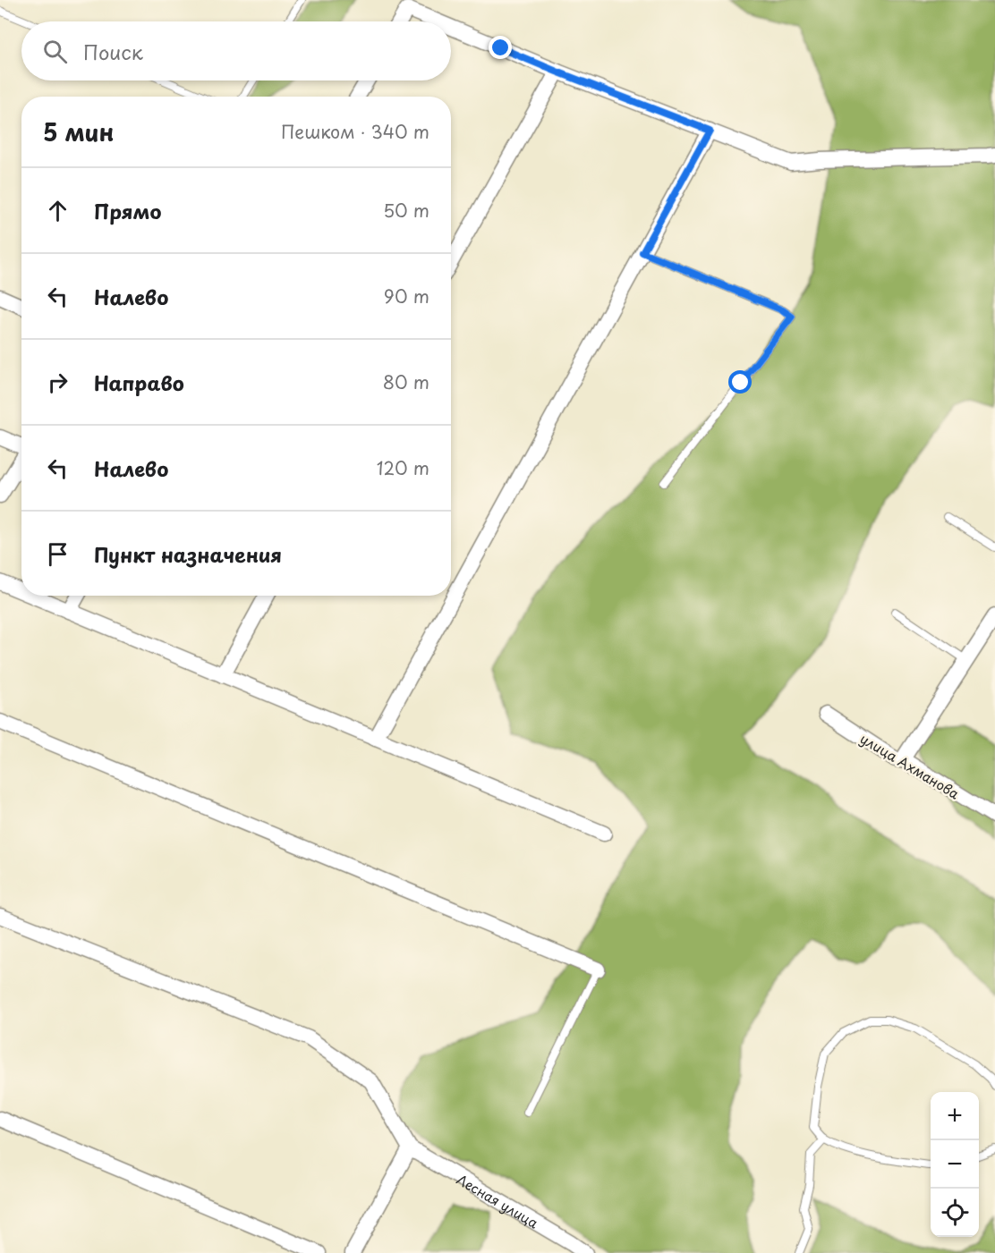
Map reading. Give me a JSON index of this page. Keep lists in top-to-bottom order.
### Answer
{
  "streets": {
    "street": ["улица Ахманова", "Лесная улица"]
  },
  "page": {
    "search": "Поиск",
    "heading": ["5 мин", "Пешком · 340 m"],
    "list": [
      ["Прямо", "50 m"],
      ["Налево", "90 m"],
      ["Направо", "80 m"],
      ["Налево", "120 m"],
      "Пункт назначения"
    ],
    "map_buttons": ["+", "−"]
  }
}
